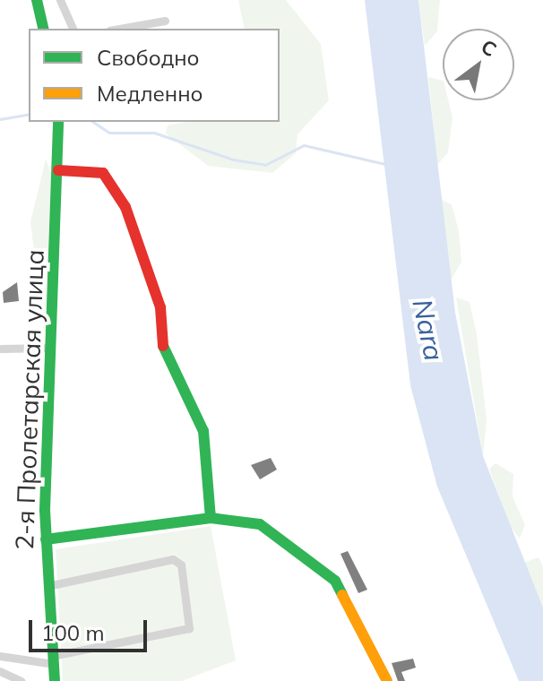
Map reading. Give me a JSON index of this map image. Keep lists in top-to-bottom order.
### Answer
{
  "streets": {
    "street": ["2-я Пролетарская улица"]
  },
  "water": ["Nara"],
  "legend": ["Свободно", "Медленно"],
  "scale_bar": "100 m",
  "north": "top right"
}
